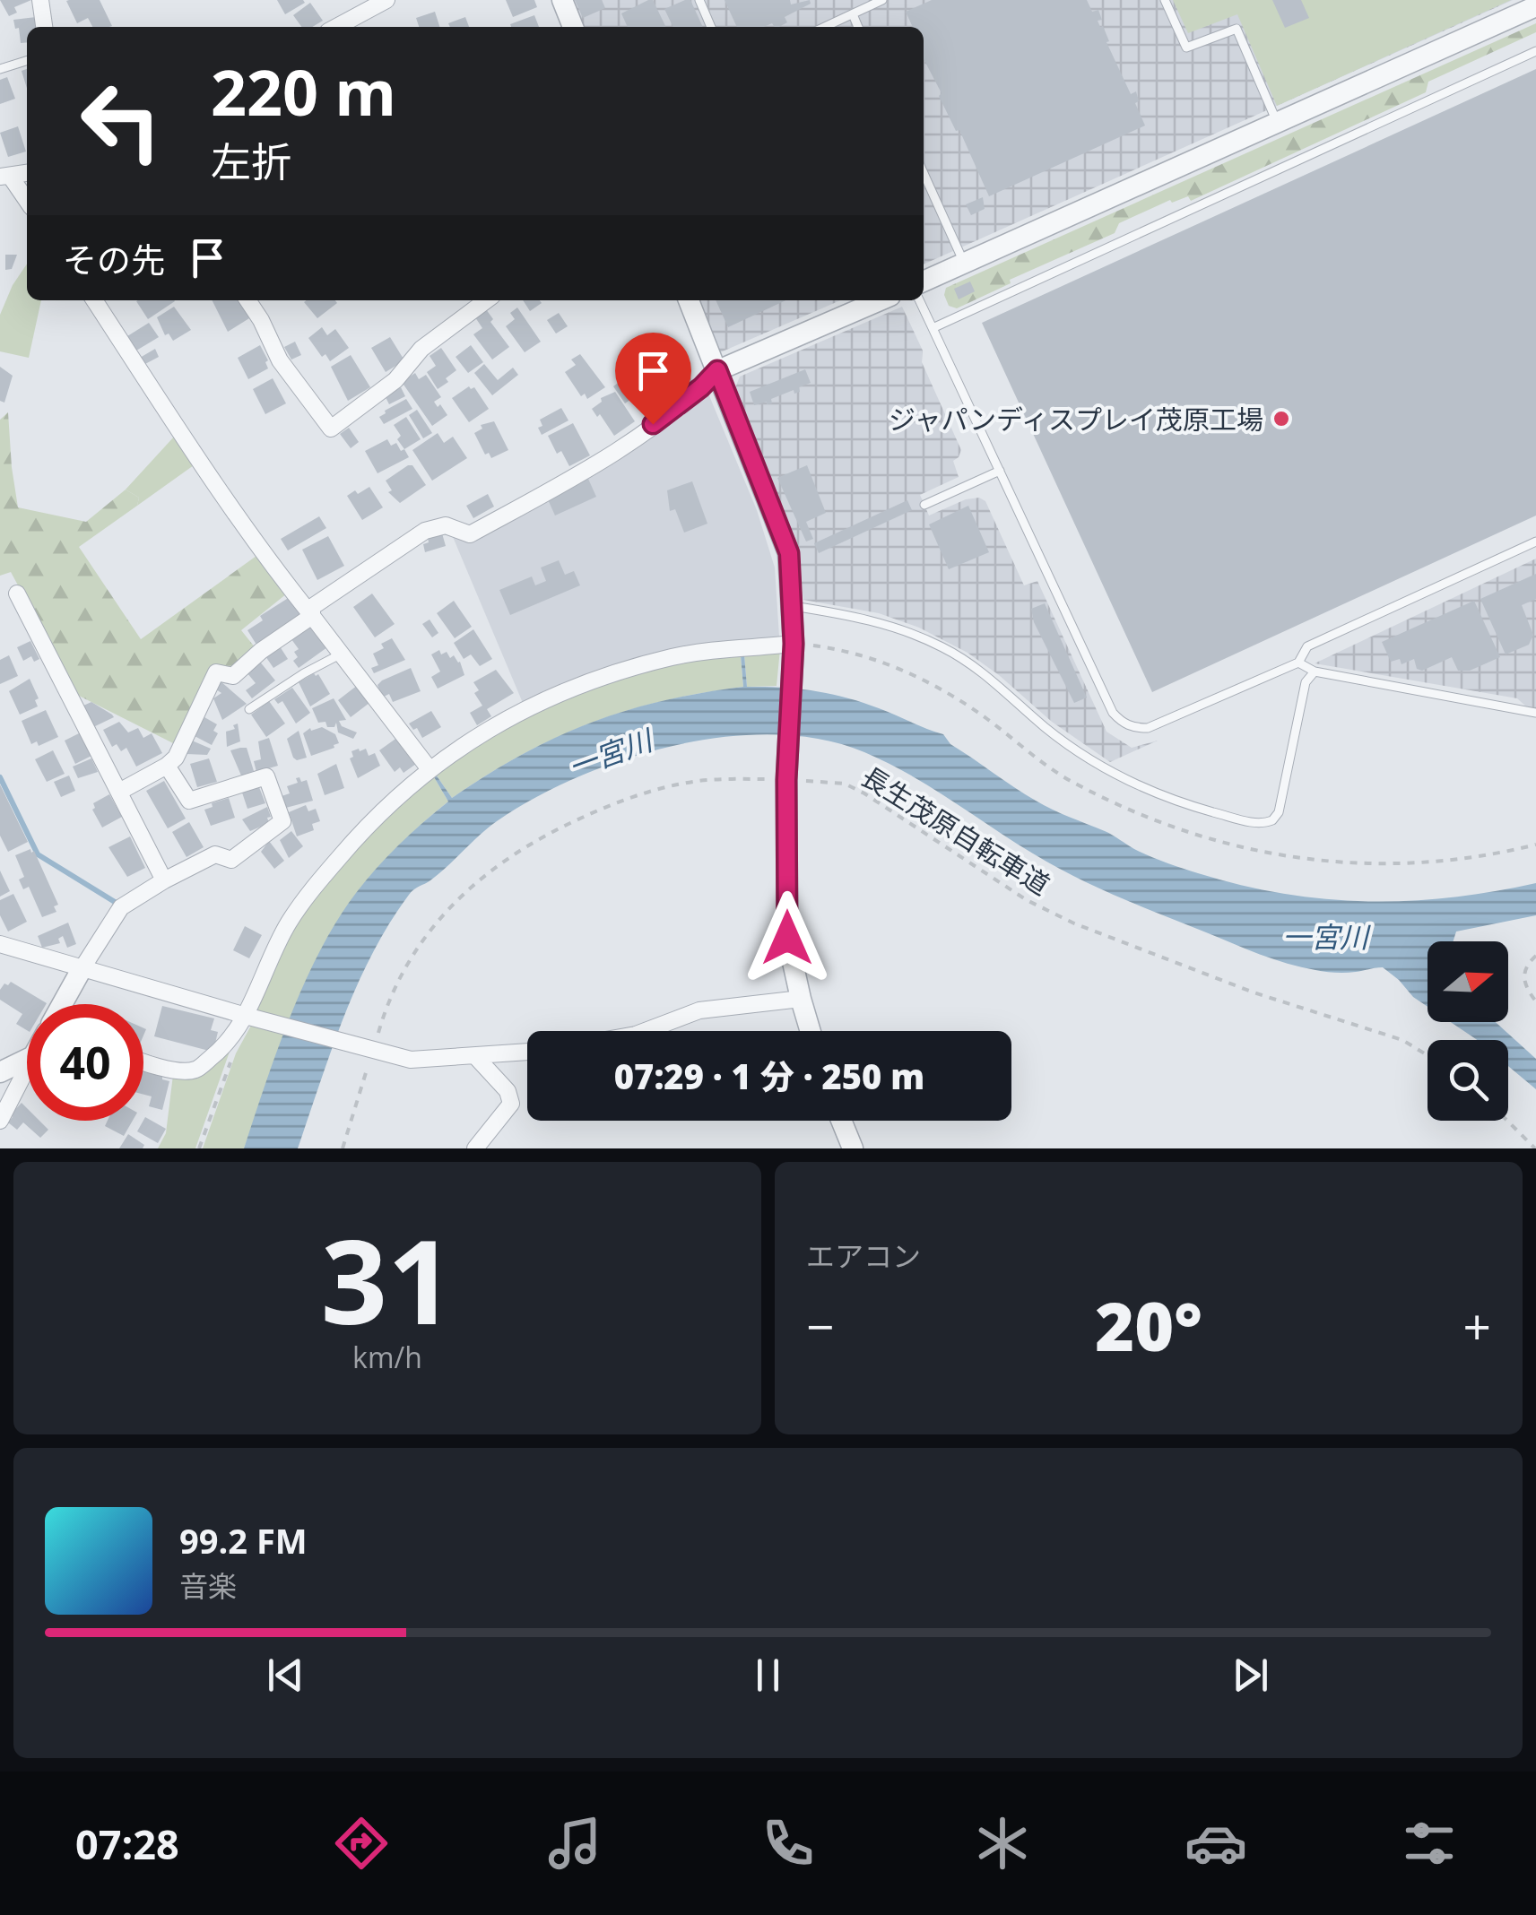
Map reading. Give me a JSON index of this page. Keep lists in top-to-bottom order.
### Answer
{
  "streets": {
    "path": ["長生茂原自転車道"]
  },
  "water": ["一宮川"],
  "places": ["ジャパンディスプレイ茂原工場"],
  "north": "right",
  "page": {
    "turn": ["220 m", "左折"],
    "then": "その先",
    "limit": "40",
    "trip": "07:29 · 1 分 · 250 m",
    "tile": [
      ["31", "km/h"],
      "エアコン"
    ],
    "heat": ["−", "20°", "+"],
    "song": ["99.2 FM", "音楽"],
    "tabs": "07:28"
  }
}
